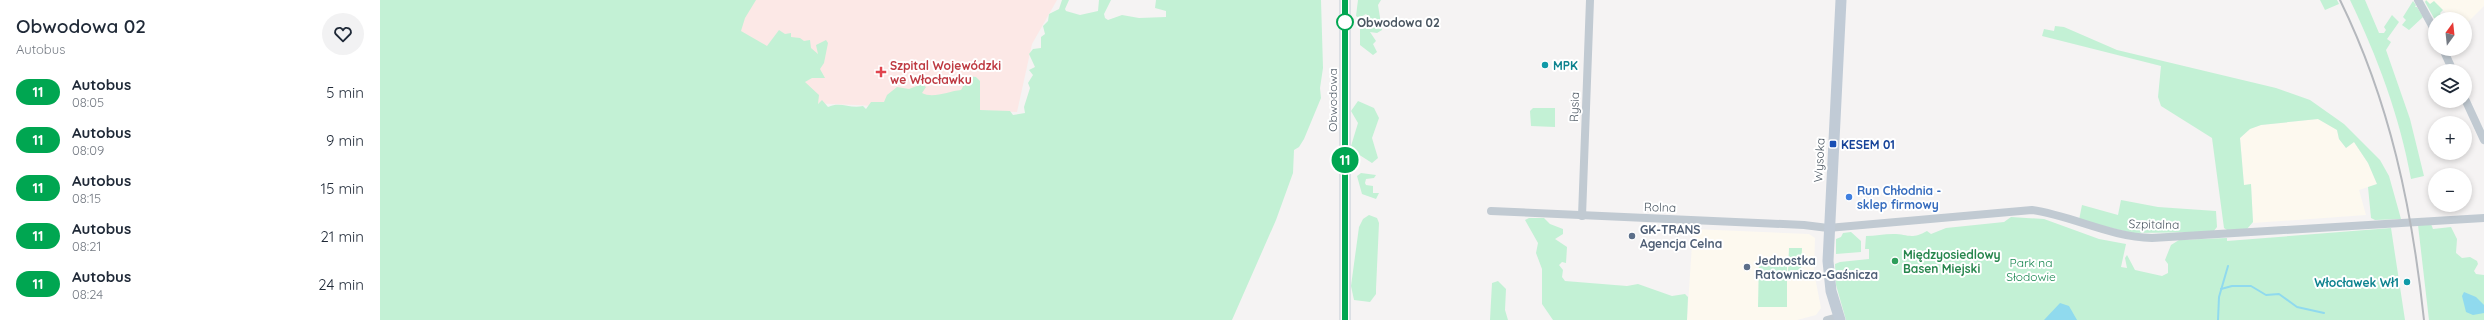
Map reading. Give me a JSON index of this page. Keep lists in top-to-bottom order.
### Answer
{
  "streets": {
    "street": [
      "Obwodowa",
      "Rysia",
      "Wysoka",
      "Rolna",
      "Szpitalna"
    ]
  },
  "crossings": [
    ["Rysia", "Rolna"],
    ["Wysoka", "Rolna"],
    ["Wysoka", "Szpitalna"],
    ["Rolna", "Szpitalna"]
  ],
  "parks": ["Park na Słodowie"],
  "places": {
    "other": [
      "Obwodowa 02",
      "MPK",
      "Run Chłodnia - sklep firmowy",
      "GK-TRANS Agencja Celna",
      "Międzyosiedlowy Basen Miejski",
      "Jednostka Ratowniczo-Gaśnicza",
      "Włocławek Wł1"
    ],
    "health": ["Szpital Wojewódzki we Włocławku"],
    "transit": ["KESEM 01"]
  },
  "lines": ["bus line 11"],
  "north": "top",
  "page": {
    "heading": ["Obwodowa 02", "Autobus"],
    "on_map": "11",
    "map_buttons": ["+", "−"],
    "list": [
      {
        "mark": "11",
        "name": "Autobus",
        "note": "08:05",
        "value": "5 min"
      },
      {
        "mark": "11",
        "name": "Autobus",
        "note": "08:09",
        "value": "9 min"
      },
      {
        "mark": "11",
        "name": "Autobus",
        "note": "08:15",
        "value": "15 min"
      },
      {
        "mark": "11",
        "name": "Autobus",
        "note": "08:21",
        "value": "21 min"
      },
      {
        "mark": "11",
        "name": "Autobus",
        "note": "08:24",
        "value": "24 min"
      }
    ]
  }
}
